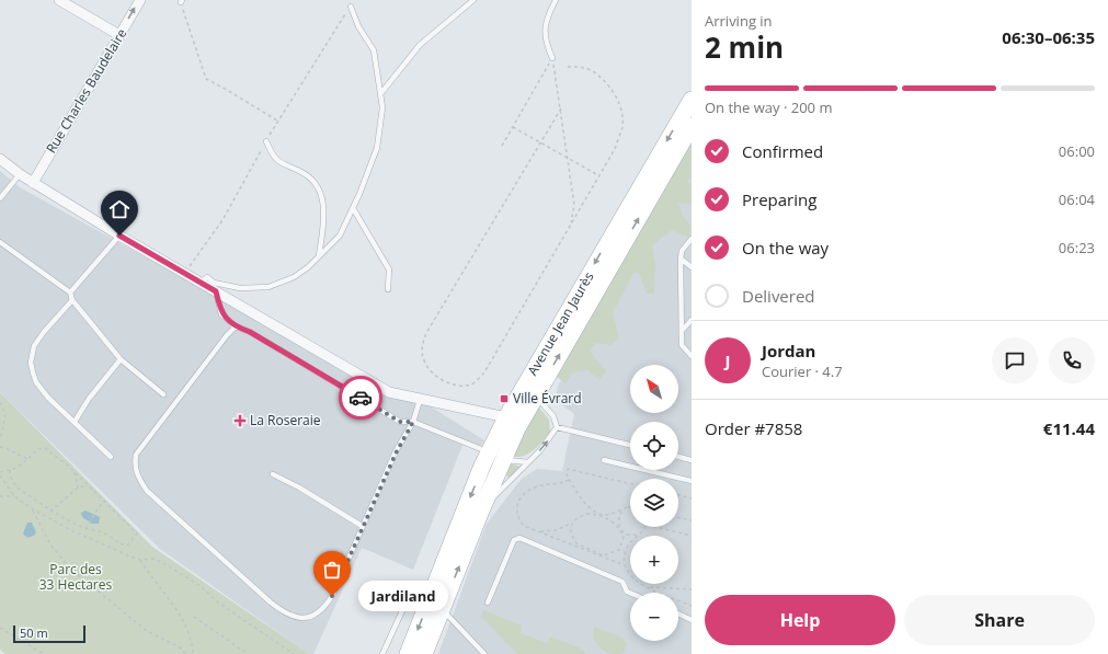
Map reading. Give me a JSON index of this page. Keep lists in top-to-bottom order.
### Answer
{
  "streets": {
    "main road": ["Avenue Jean Jaurès"],
    "street": ["Rue Charles Baudelaire"]
  },
  "parks": ["Parc des 33 Hectares"],
  "places": {
    "transit": ["Ville Évrard"],
    "health": ["La Roseraie"],
    "other": ["Jardiland"]
  },
  "scale_bar": "50 m",
  "north": "top left",
  "page": {
    "heading": ["2 min", "Arriving in", "06:30–06:35"],
    "panel": [
      "Jordan",
      "Courier · 4.7",
      "Order #7858",
      "€11.44"
    ],
    "bar": "On the way · 200 m",
    "list": [
      ["Confirmed", "06:00"],
      ["Preparing", "06:04"],
      ["On the way", "06:23"],
      "Delivered"
    ],
    "round": "J",
    "map_buttons": ["+", "−"],
    "bubble": "Jardiland",
    "buttons": ["Help", "Share"],
    "scale": "50 m"
  }
}
